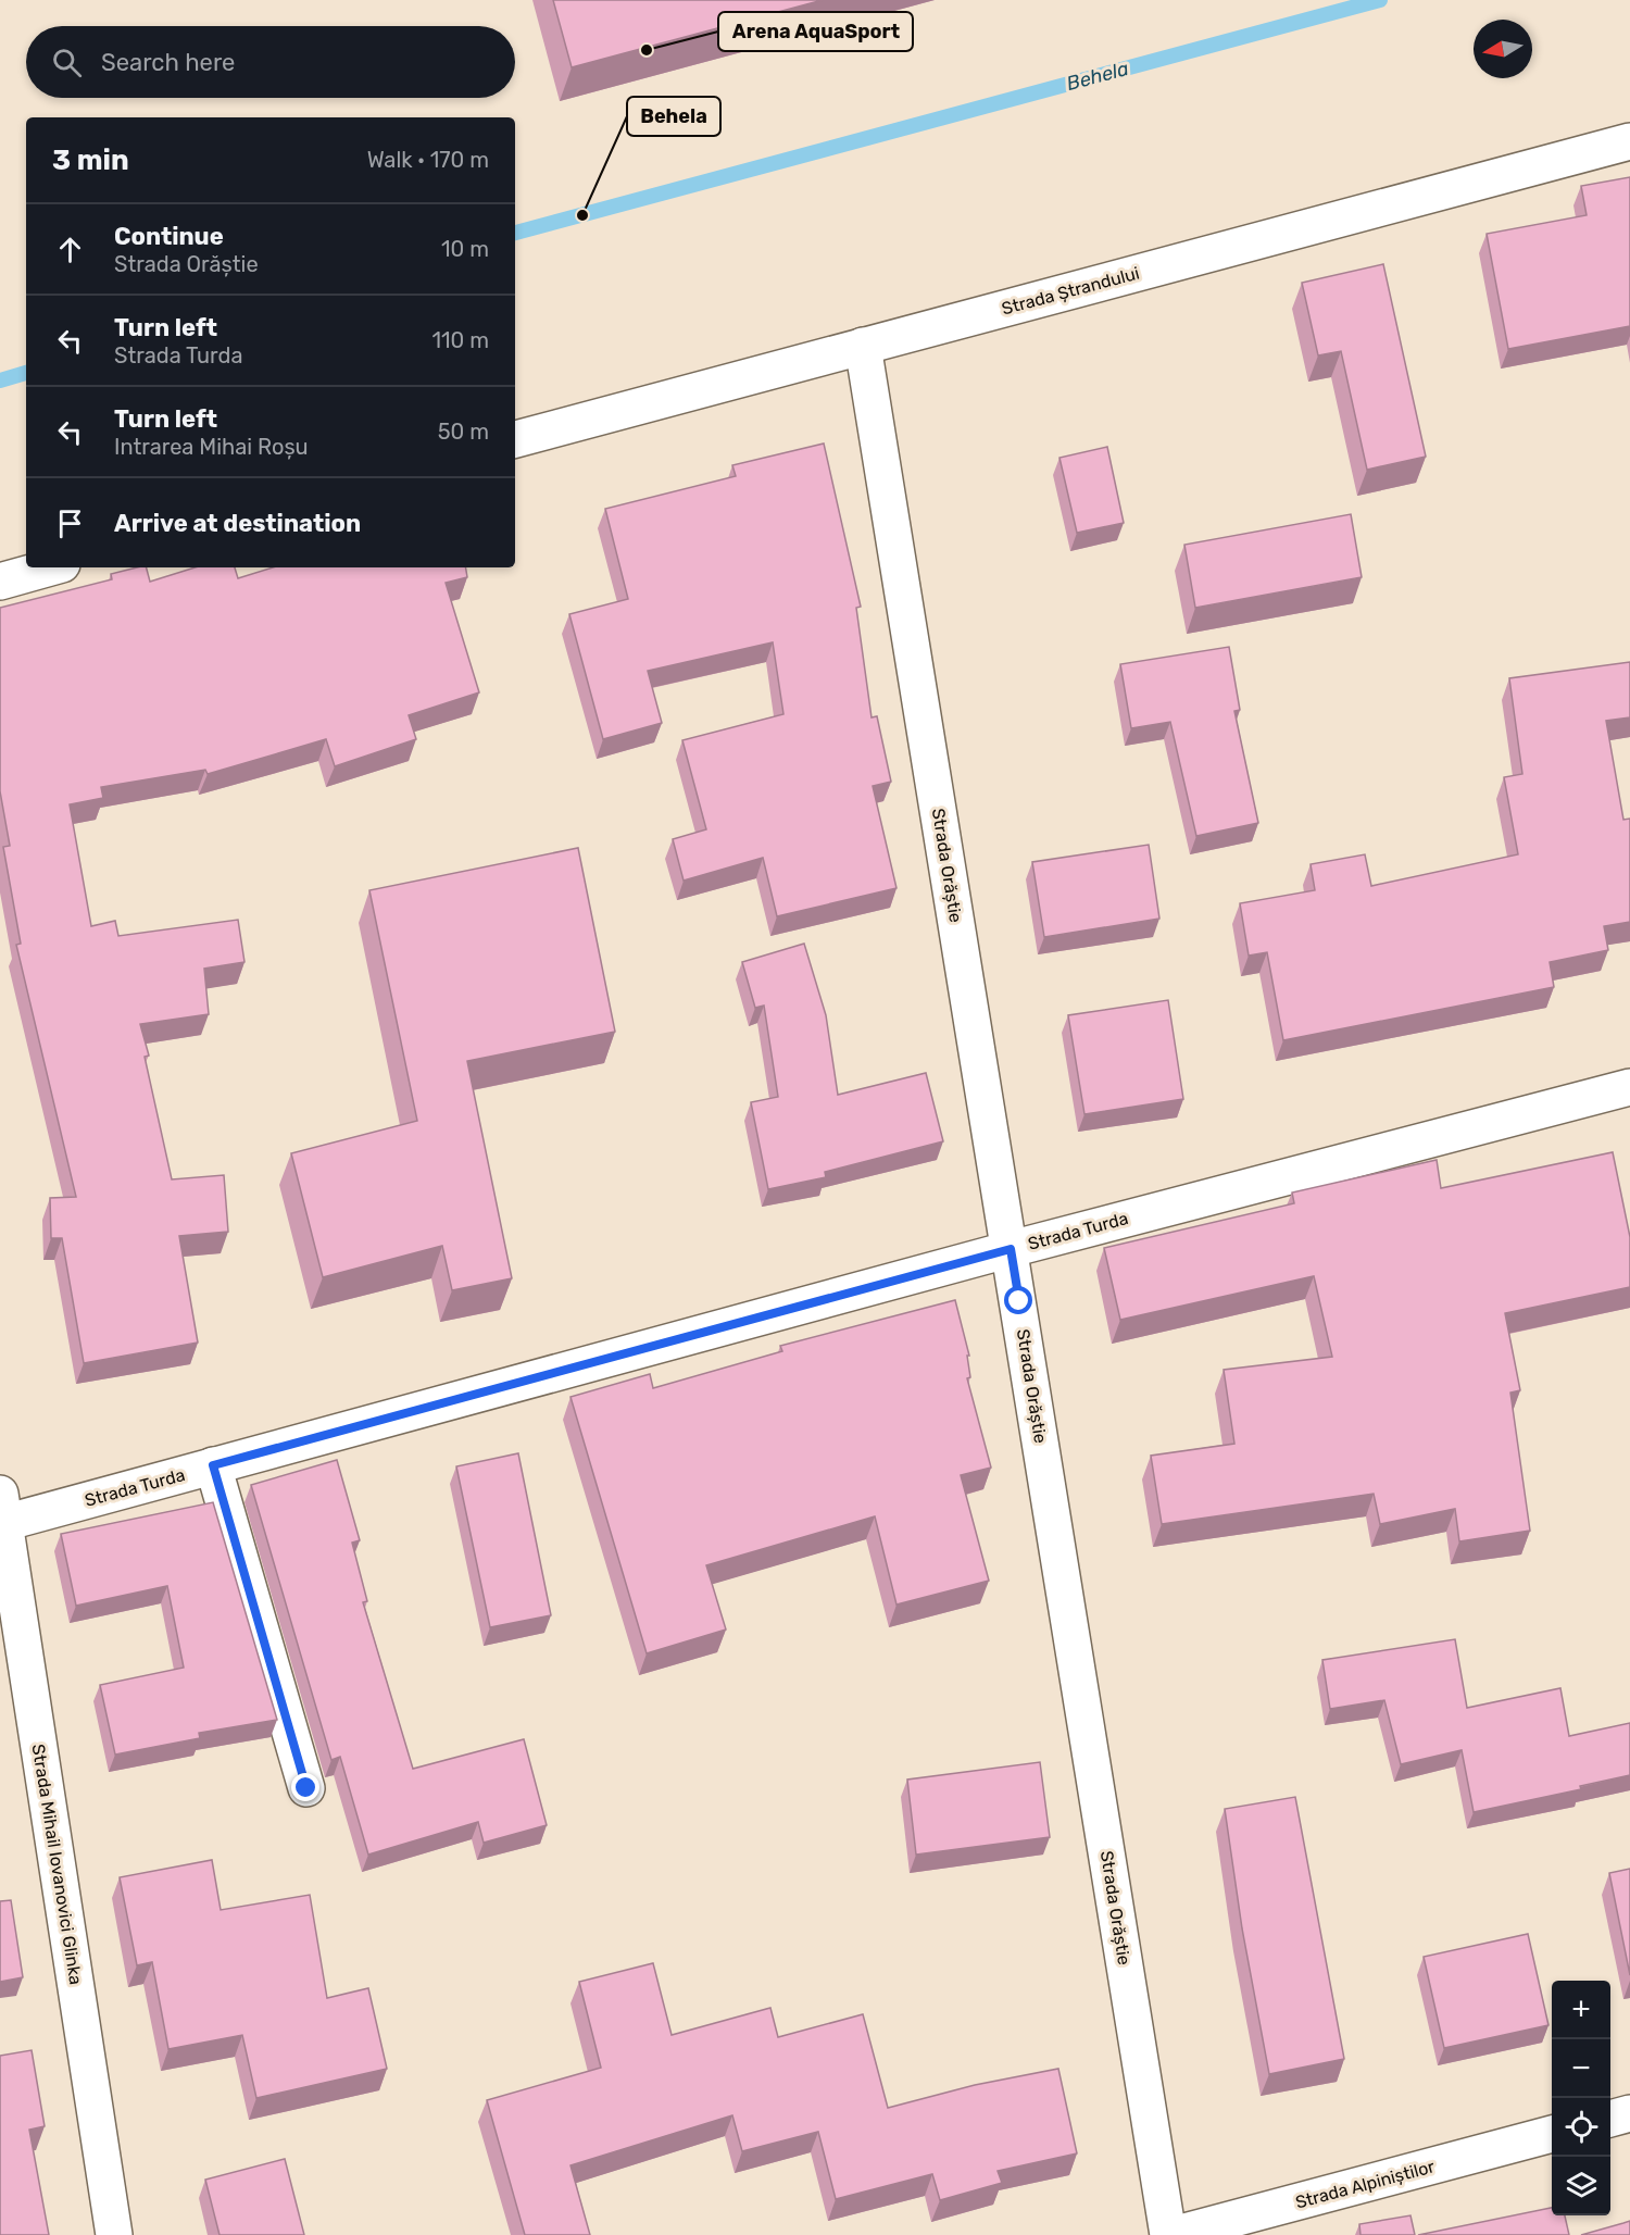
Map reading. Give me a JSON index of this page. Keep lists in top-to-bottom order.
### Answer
{
  "streets": {
    "street": [
      "Strada Ștrandului",
      "Strada Orăștie",
      "Strada Turda",
      "Strada Mihail Iovanovici Glinka",
      "Strada Alpiniștilor"
    ]
  },
  "crossings": [
    ["Strada Ștrandului", "Strada Orăștie"],
    ["Strada Orăștie", "Strada Turda"],
    ["Strada Orăștie", "Strada Alpiniștilor"],
    ["Strada Turda", "Strada Mihail Iovanovici Glinka"]
  ],
  "water": ["Behela"],
  "places": ["Arena AquaSport", "Behela"],
  "north": "left",
  "page": {
    "search": "Search here",
    "heading": ["3 min", "Walk · 170 m"],
    "list": [
      ["Continue", "Strada Orăștie", "10 m"],
      ["Turn left", "Strada Turda", "110 m"],
      ["Turn left", "Intrarea Mihai Roșu", "50 m"],
      "Arrive at destination"
    ],
    "map_buttons": ["+", "−"]
  }
}
